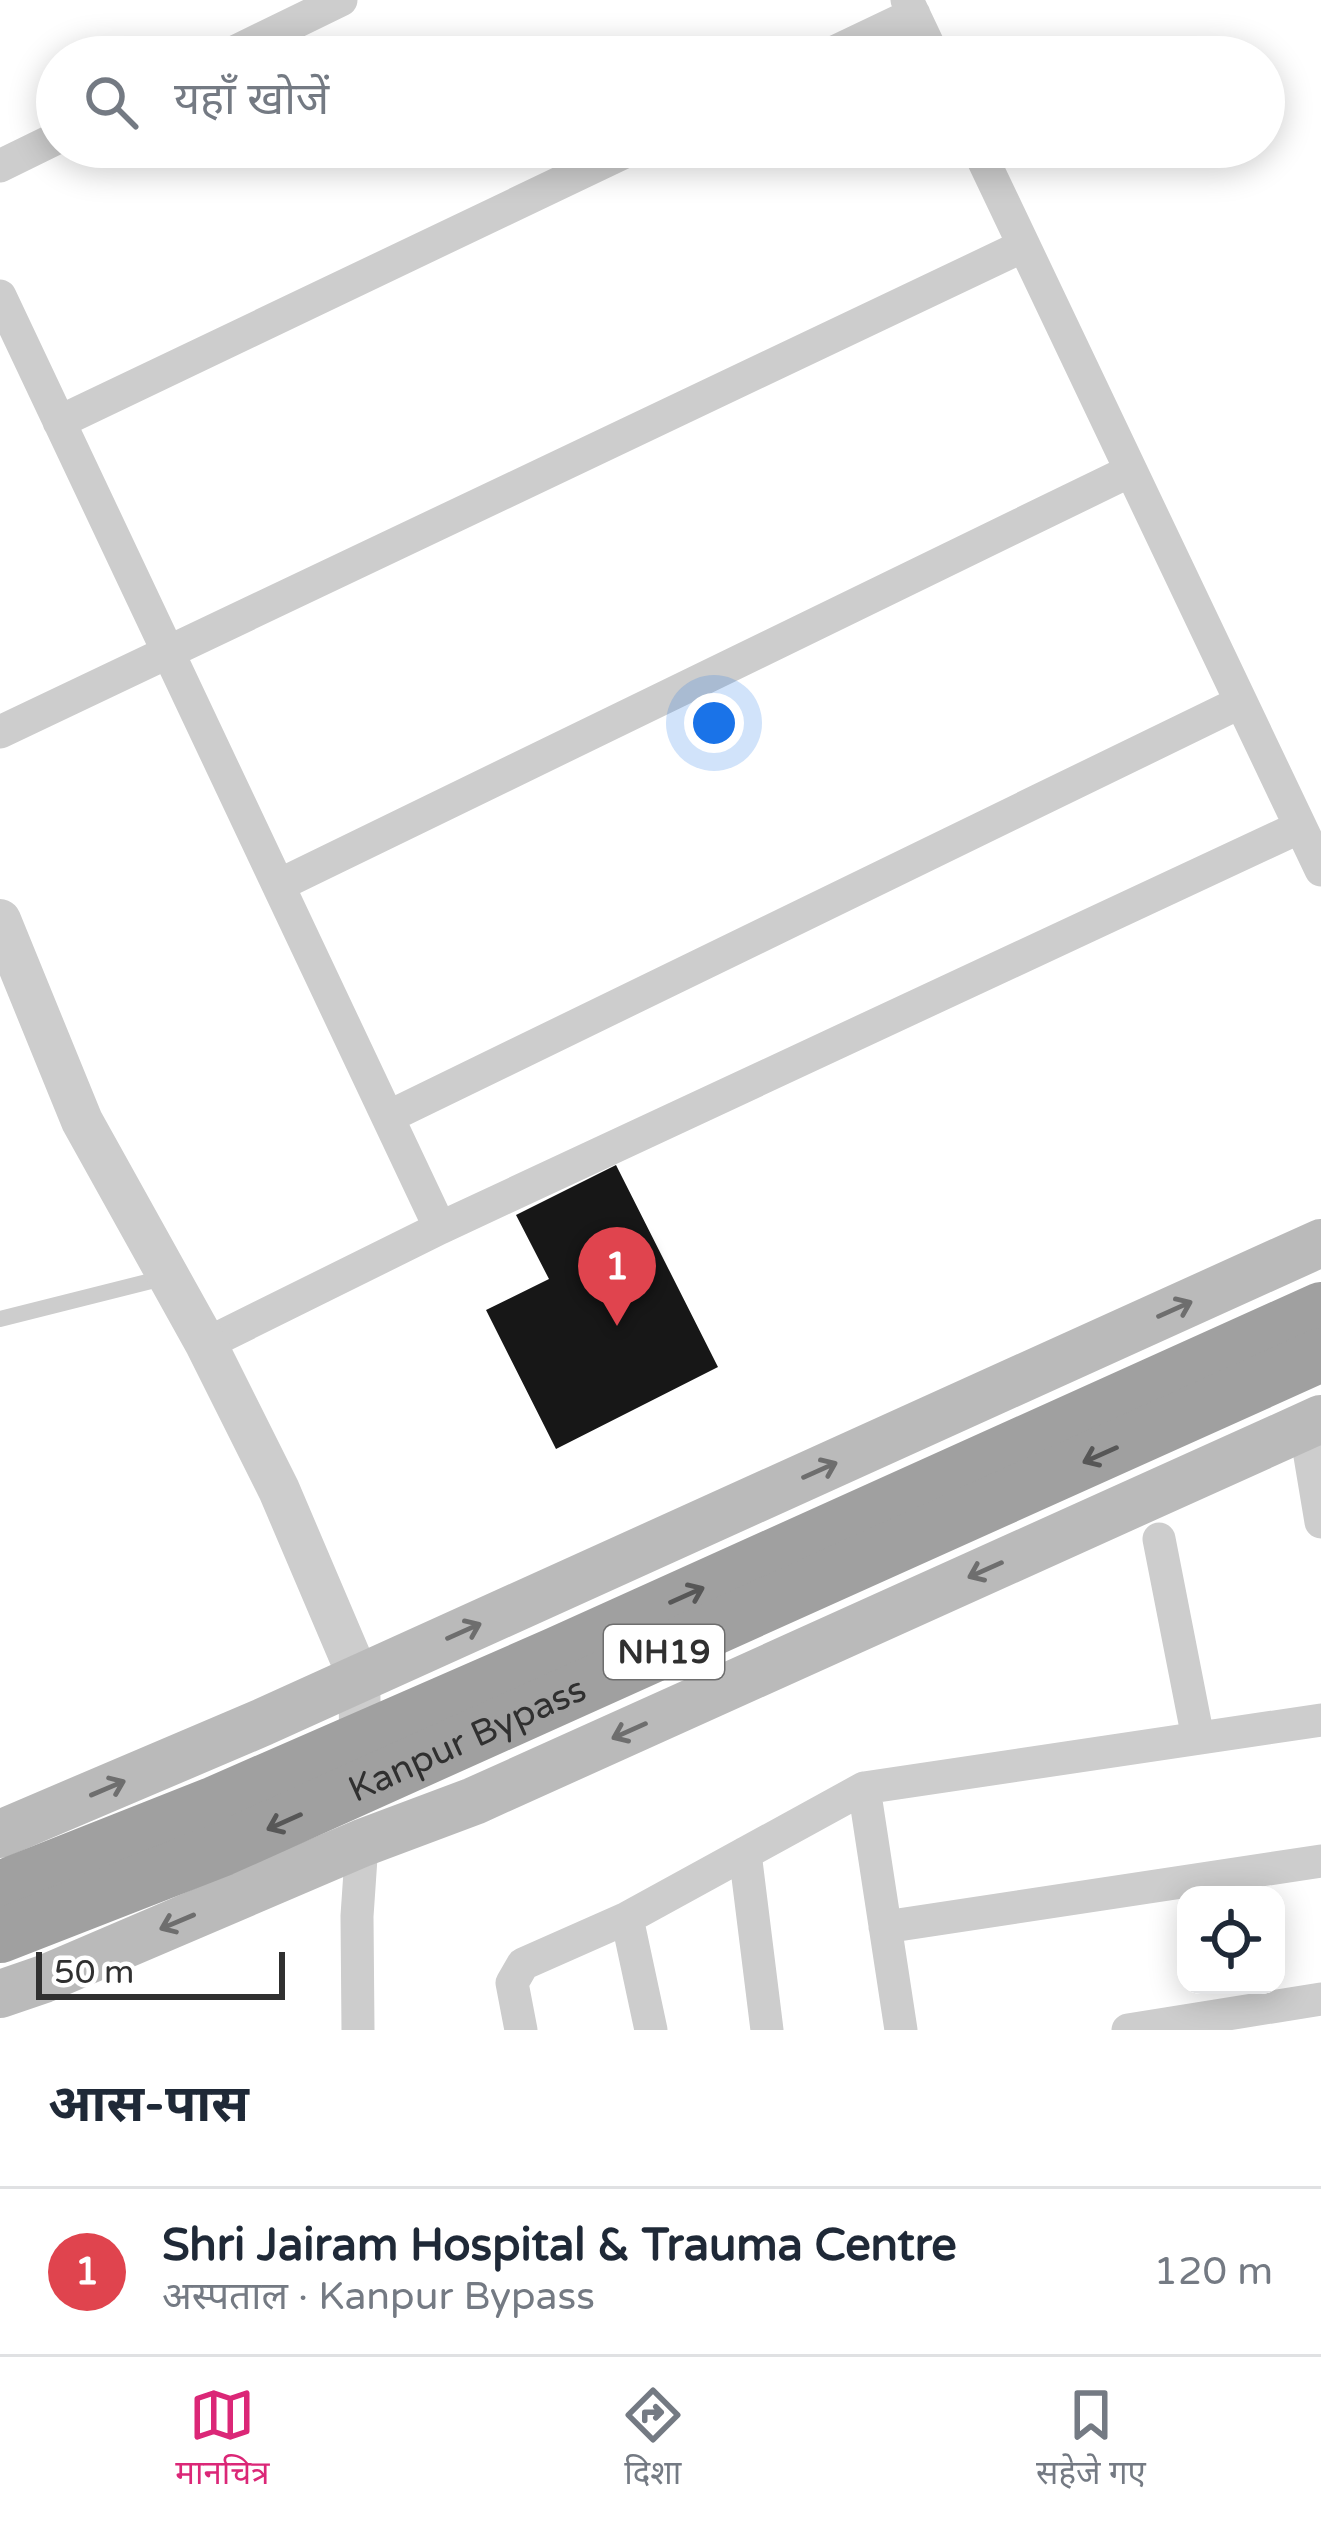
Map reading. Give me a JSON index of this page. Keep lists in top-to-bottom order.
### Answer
{
  "streets": {
    "highway": ["NH19", "Kanpur Bypass"]
  },
  "scale_bar": "50 m",
  "page": {
    "search": "यहाँ खोजें",
    "pins": "1",
    "scale": "50 m",
    "heading": "आस-पास",
    "list": [
      {
        "mark": "1",
        "name": "Shri Jairam Hospital & Trauma Centre",
        "note": "अस्पताल · Kanpur Bypass",
        "value": "120 m"
      }
    ],
    "nav": ["मानचित्र", "दिशा", "सहेजे गए"]
  }
}
